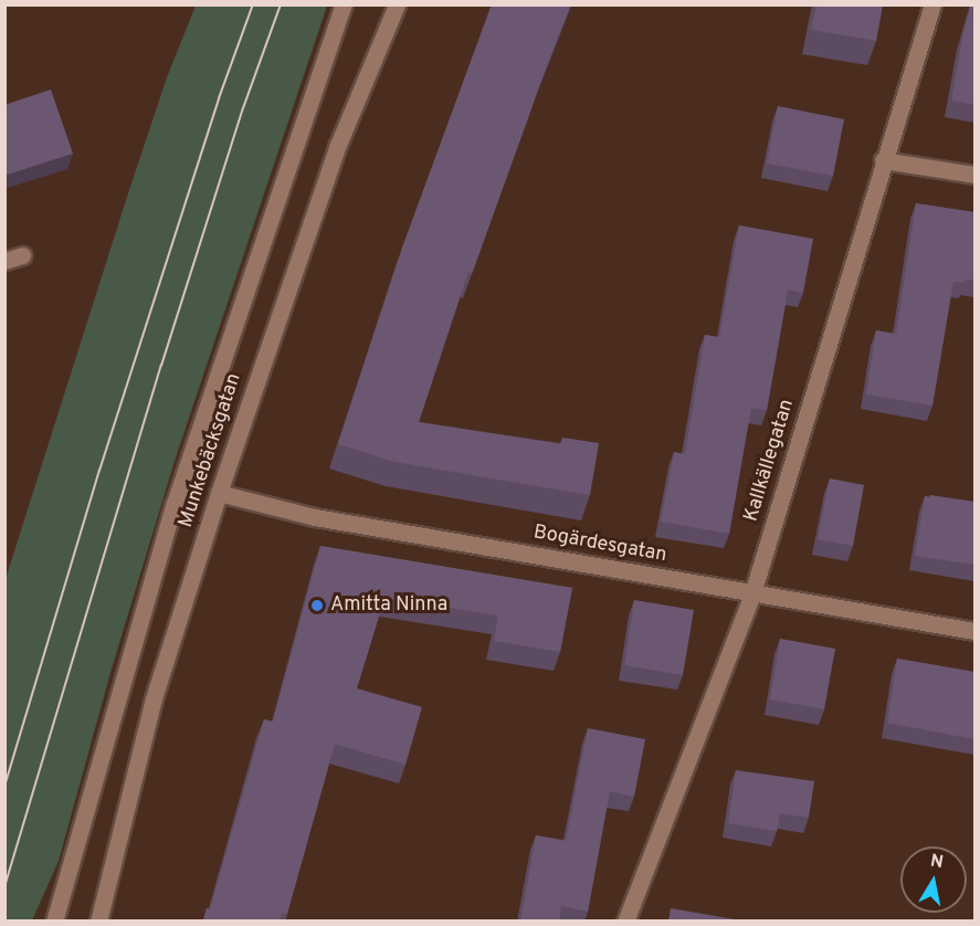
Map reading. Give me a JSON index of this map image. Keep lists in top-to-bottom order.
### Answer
{
  "streets": {
    "street": ["Munkebäcksgatan", "Kallkällegatan", "Bogärdesgatan"]
  },
  "crossings": [
    ["Munkebäcksgatan", "Bogärdesgatan"],
    ["Kallkällegatan", "Bogärdesgatan"]
  ],
  "places": ["Amitta Ninna"],
  "north": "top"
}
